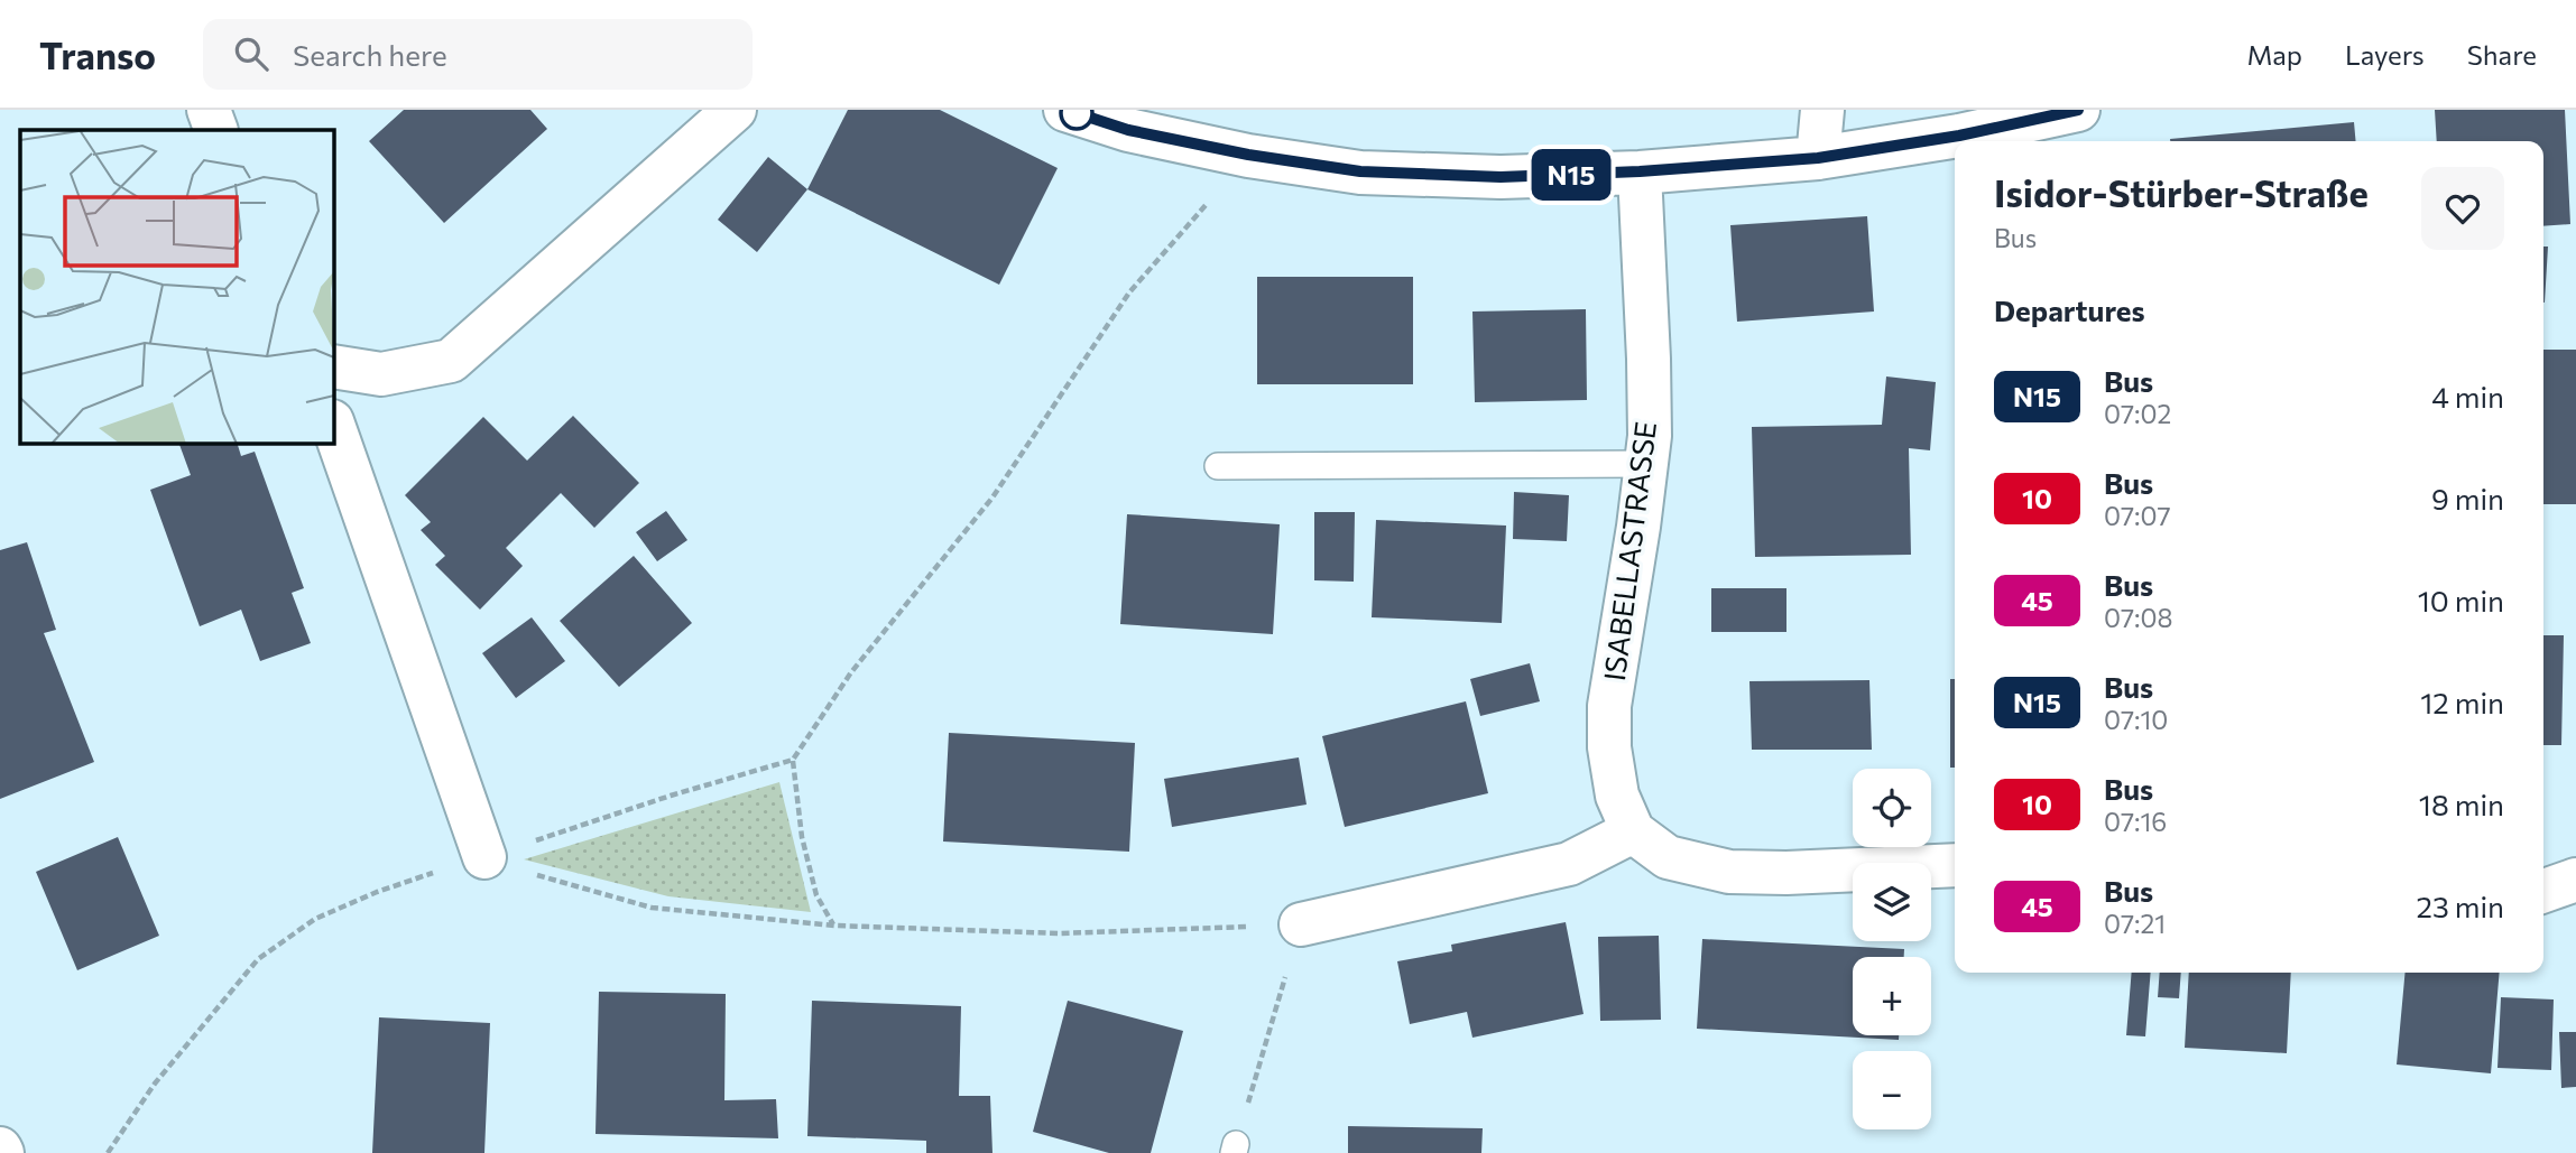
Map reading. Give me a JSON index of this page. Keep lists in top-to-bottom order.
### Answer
{
  "streets": {
    "street": ["ISABELLASTRASSE"]
  },
  "lines": ["bus line N15"],
  "page": {
    "header": "Transo",
    "search": "Search here",
    "nav": ["Map", "Layers", "Share"],
    "on_map": "N15",
    "heading": [
      ["Isidor-Stürber-Straße", "Bus"],
      "Departures"
    ],
    "list": [
      {
        "mark": "N15",
        "name": "Bus",
        "note": "07:02",
        "value": "4 min"
      },
      {
        "mark": "10",
        "name": "Bus",
        "note": "07:07",
        "value": "9 min"
      },
      {
        "mark": "45",
        "name": "Bus",
        "note": "07:08",
        "value": "10 min"
      },
      {
        "mark": "N15",
        "name": "Bus",
        "note": "07:10",
        "value": "12 min"
      },
      {
        "mark": "10",
        "name": "Bus",
        "note": "07:16",
        "value": "18 min"
      },
      {
        "mark": "45",
        "name": "Bus",
        "note": "07:21",
        "value": "23 min"
      }
    ],
    "map_buttons": ["+", "−"]
  }
}
